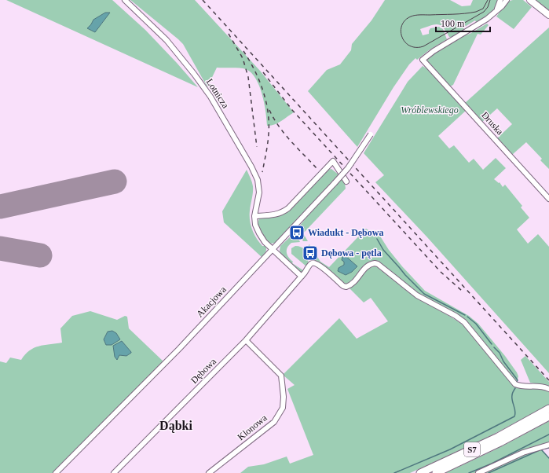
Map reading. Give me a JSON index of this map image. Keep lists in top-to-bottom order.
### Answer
{
  "streets": {
    "highway": ["S7"],
    "street": [
      "Lotnicza",
      "Druska",
      "Akacjowa",
      "Dębowa",
      "Klonowa"
    ]
  },
  "crossings": [
    ["Dębowa", "Klonowa"]
  ],
  "districts": ["Dąbki"],
  "parks": ["Wróblewskiego"],
  "places": {
    "bus stop": ["Wiadukt - Dębowa", "Dębowa - pętla"]
  },
  "scale_bar": "100 m"
}
